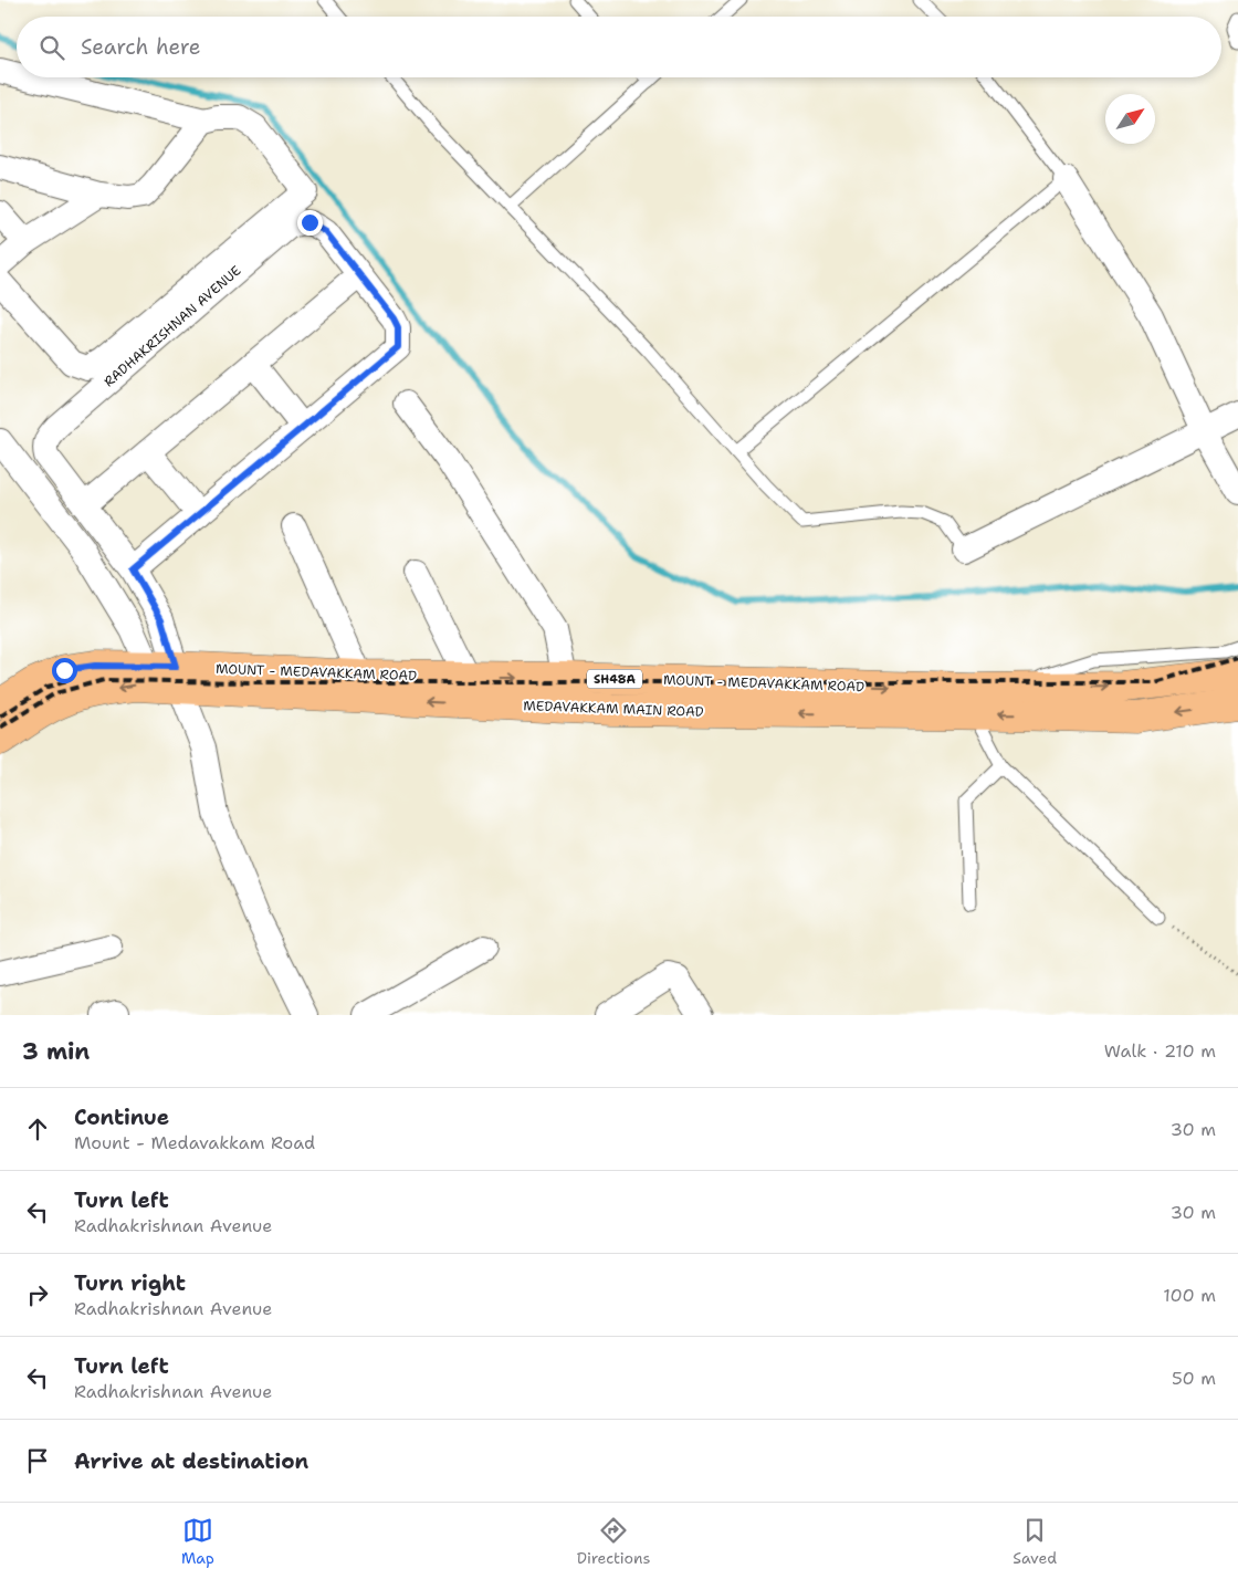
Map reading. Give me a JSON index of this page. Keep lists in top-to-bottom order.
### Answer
{
  "streets": {
    "main road": ["MOUNT - MEDAVAKKAM ROAD", "SH48A", "MEDAVAKKAM MAIN ROAD"],
    "street": ["RADHAKRISHNAN AVENUE"]
  },
  "crossings": [
    ["RADHAKRISHNAN AVENUE", "MOUNT - MEDAVAKKAM ROAD"],
    ["RADHAKRISHNAN AVENUE", "MEDAVAKKAM MAIN ROAD"],
    ["MOUNT - MEDAVAKKAM ROAD", "MEDAVAKKAM MAIN ROAD"]
  ],
  "one_way": ["MOUNT - MEDAVAKKAM ROAD", "MEDAVAKKAM MAIN ROAD"],
  "north": "top right",
  "page": {
    "search": "Search here",
    "heading": ["3 min", "Walk · 210 m"],
    "list": [
      ["Continue", "Mount - Medavakkam Road", "30 m"],
      ["Turn left", "Radhakrishnan Avenue", "30 m"],
      ["Turn right", "Radhakrishnan Avenue", "100 m"],
      ["Turn left", "Radhakrishnan Avenue", "50 m"],
      "Arrive at destination"
    ],
    "nav": ["Map", "Directions", "Saved"]
  }
}
